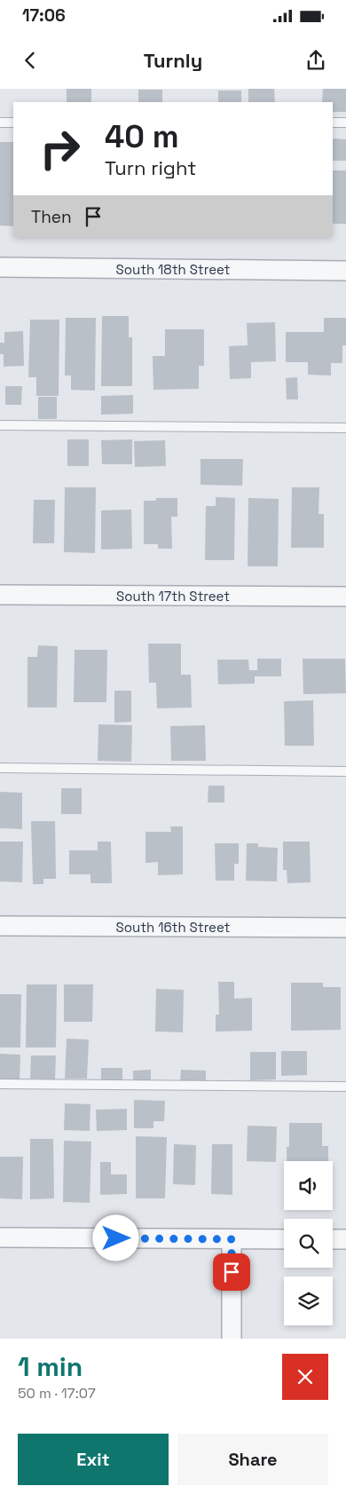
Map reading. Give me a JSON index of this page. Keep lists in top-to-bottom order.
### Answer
{
  "streets": {
    "street": ["South 18th Street", "South 17th Street", "South 16th Street"]
  },
  "page": {
    "status": "17:06",
    "header": "Turnly",
    "turn": ["40 m", "Turn right"],
    "then": "Then",
    "heading": ["1 min", "50 m · 17:07"],
    "buttons": ["Exit", "Share"]
  }
}
